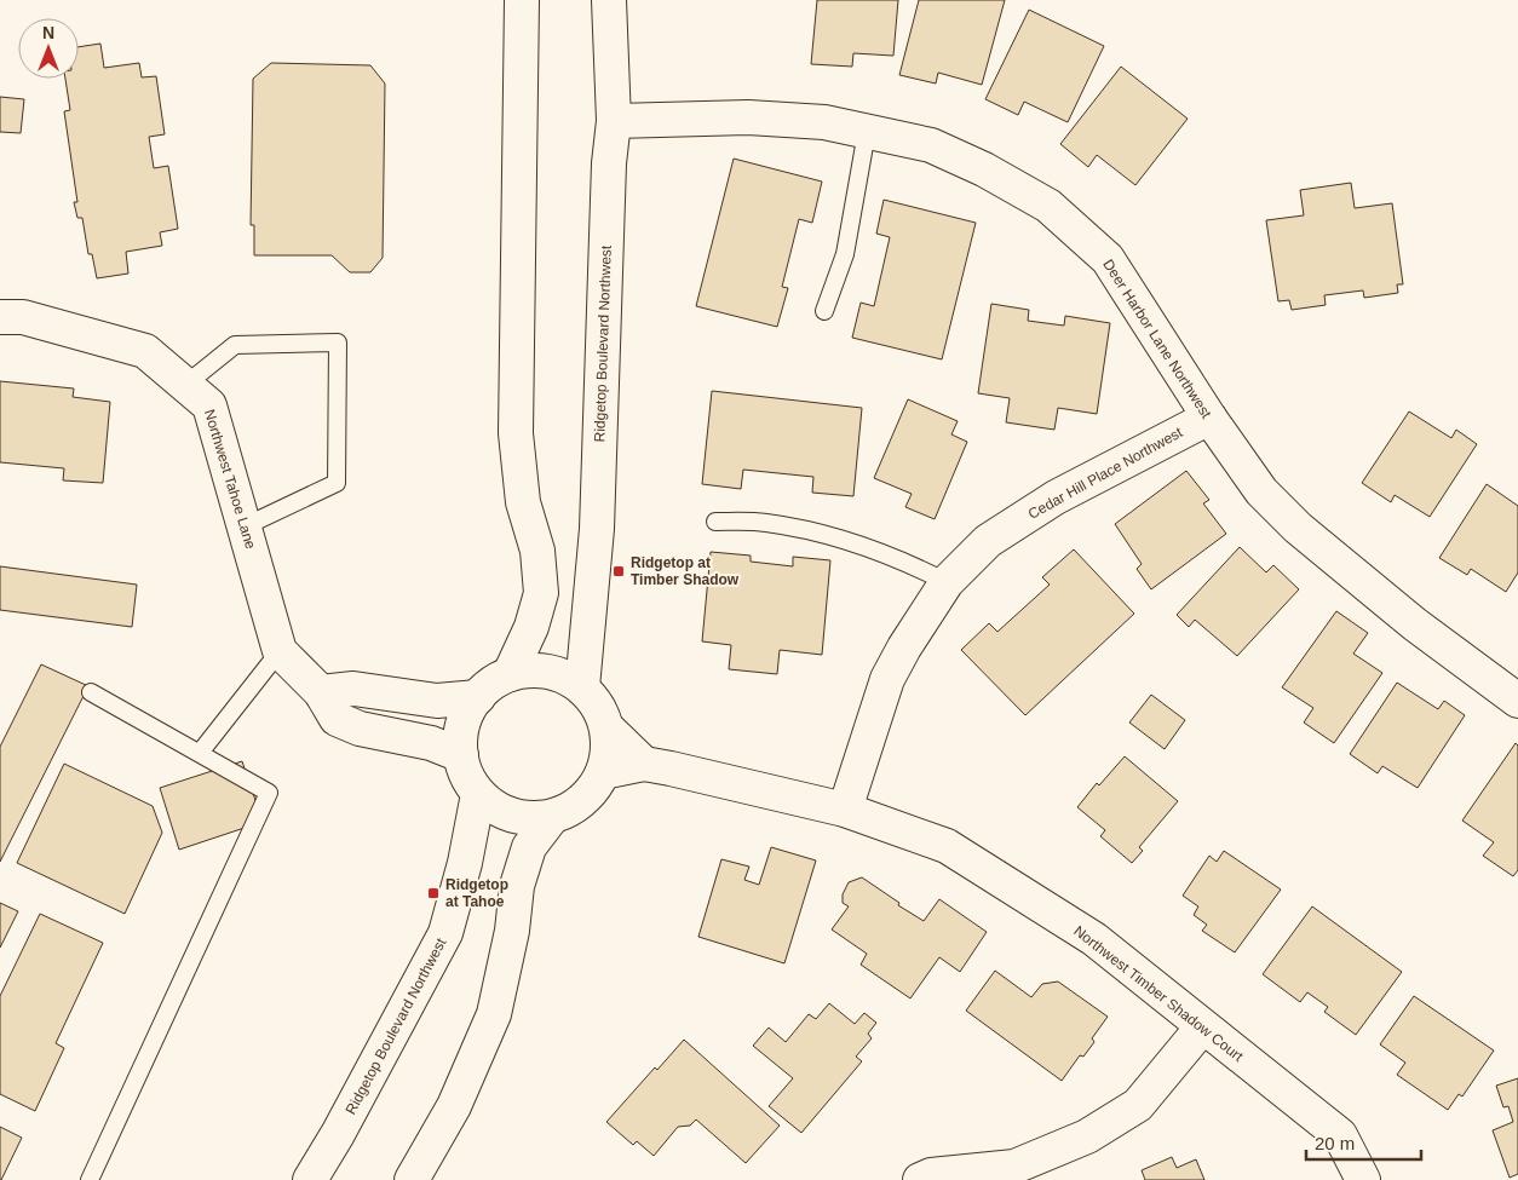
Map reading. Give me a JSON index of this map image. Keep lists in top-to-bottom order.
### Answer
{
  "streets": {
    "street": [
      "Deer Harbor Lane Northwest",
      "Ridgetop Boulevard Northwest",
      "Cedar Hill Place Northwest",
      "Northwest Tahoe Lane",
      "Northwest Timber Shadow Court"
    ]
  },
  "crossings": [
    ["Deer Harbor Lane Northwest", "Ridgetop Boulevard Northwest"],
    ["Deer Harbor Lane Northwest", "Cedar Hill Place Northwest"],
    ["Ridgetop Boulevard Northwest", "Northwest Tahoe Lane"],
    ["Ridgetop Boulevard Northwest", "Northwest Timber Shadow Court"],
    ["Cedar Hill Place Northwest", "Northwest Timber Shadow Court"],
    ["Northwest Tahoe Lane", "Northwest Timber Shadow Court"]
  ],
  "places": {
    "transit": ["Ridgetop at Timber Shadow", "Ridgetop at Tahoe"]
  },
  "scale_bar": "20 m",
  "north": "top"
}
